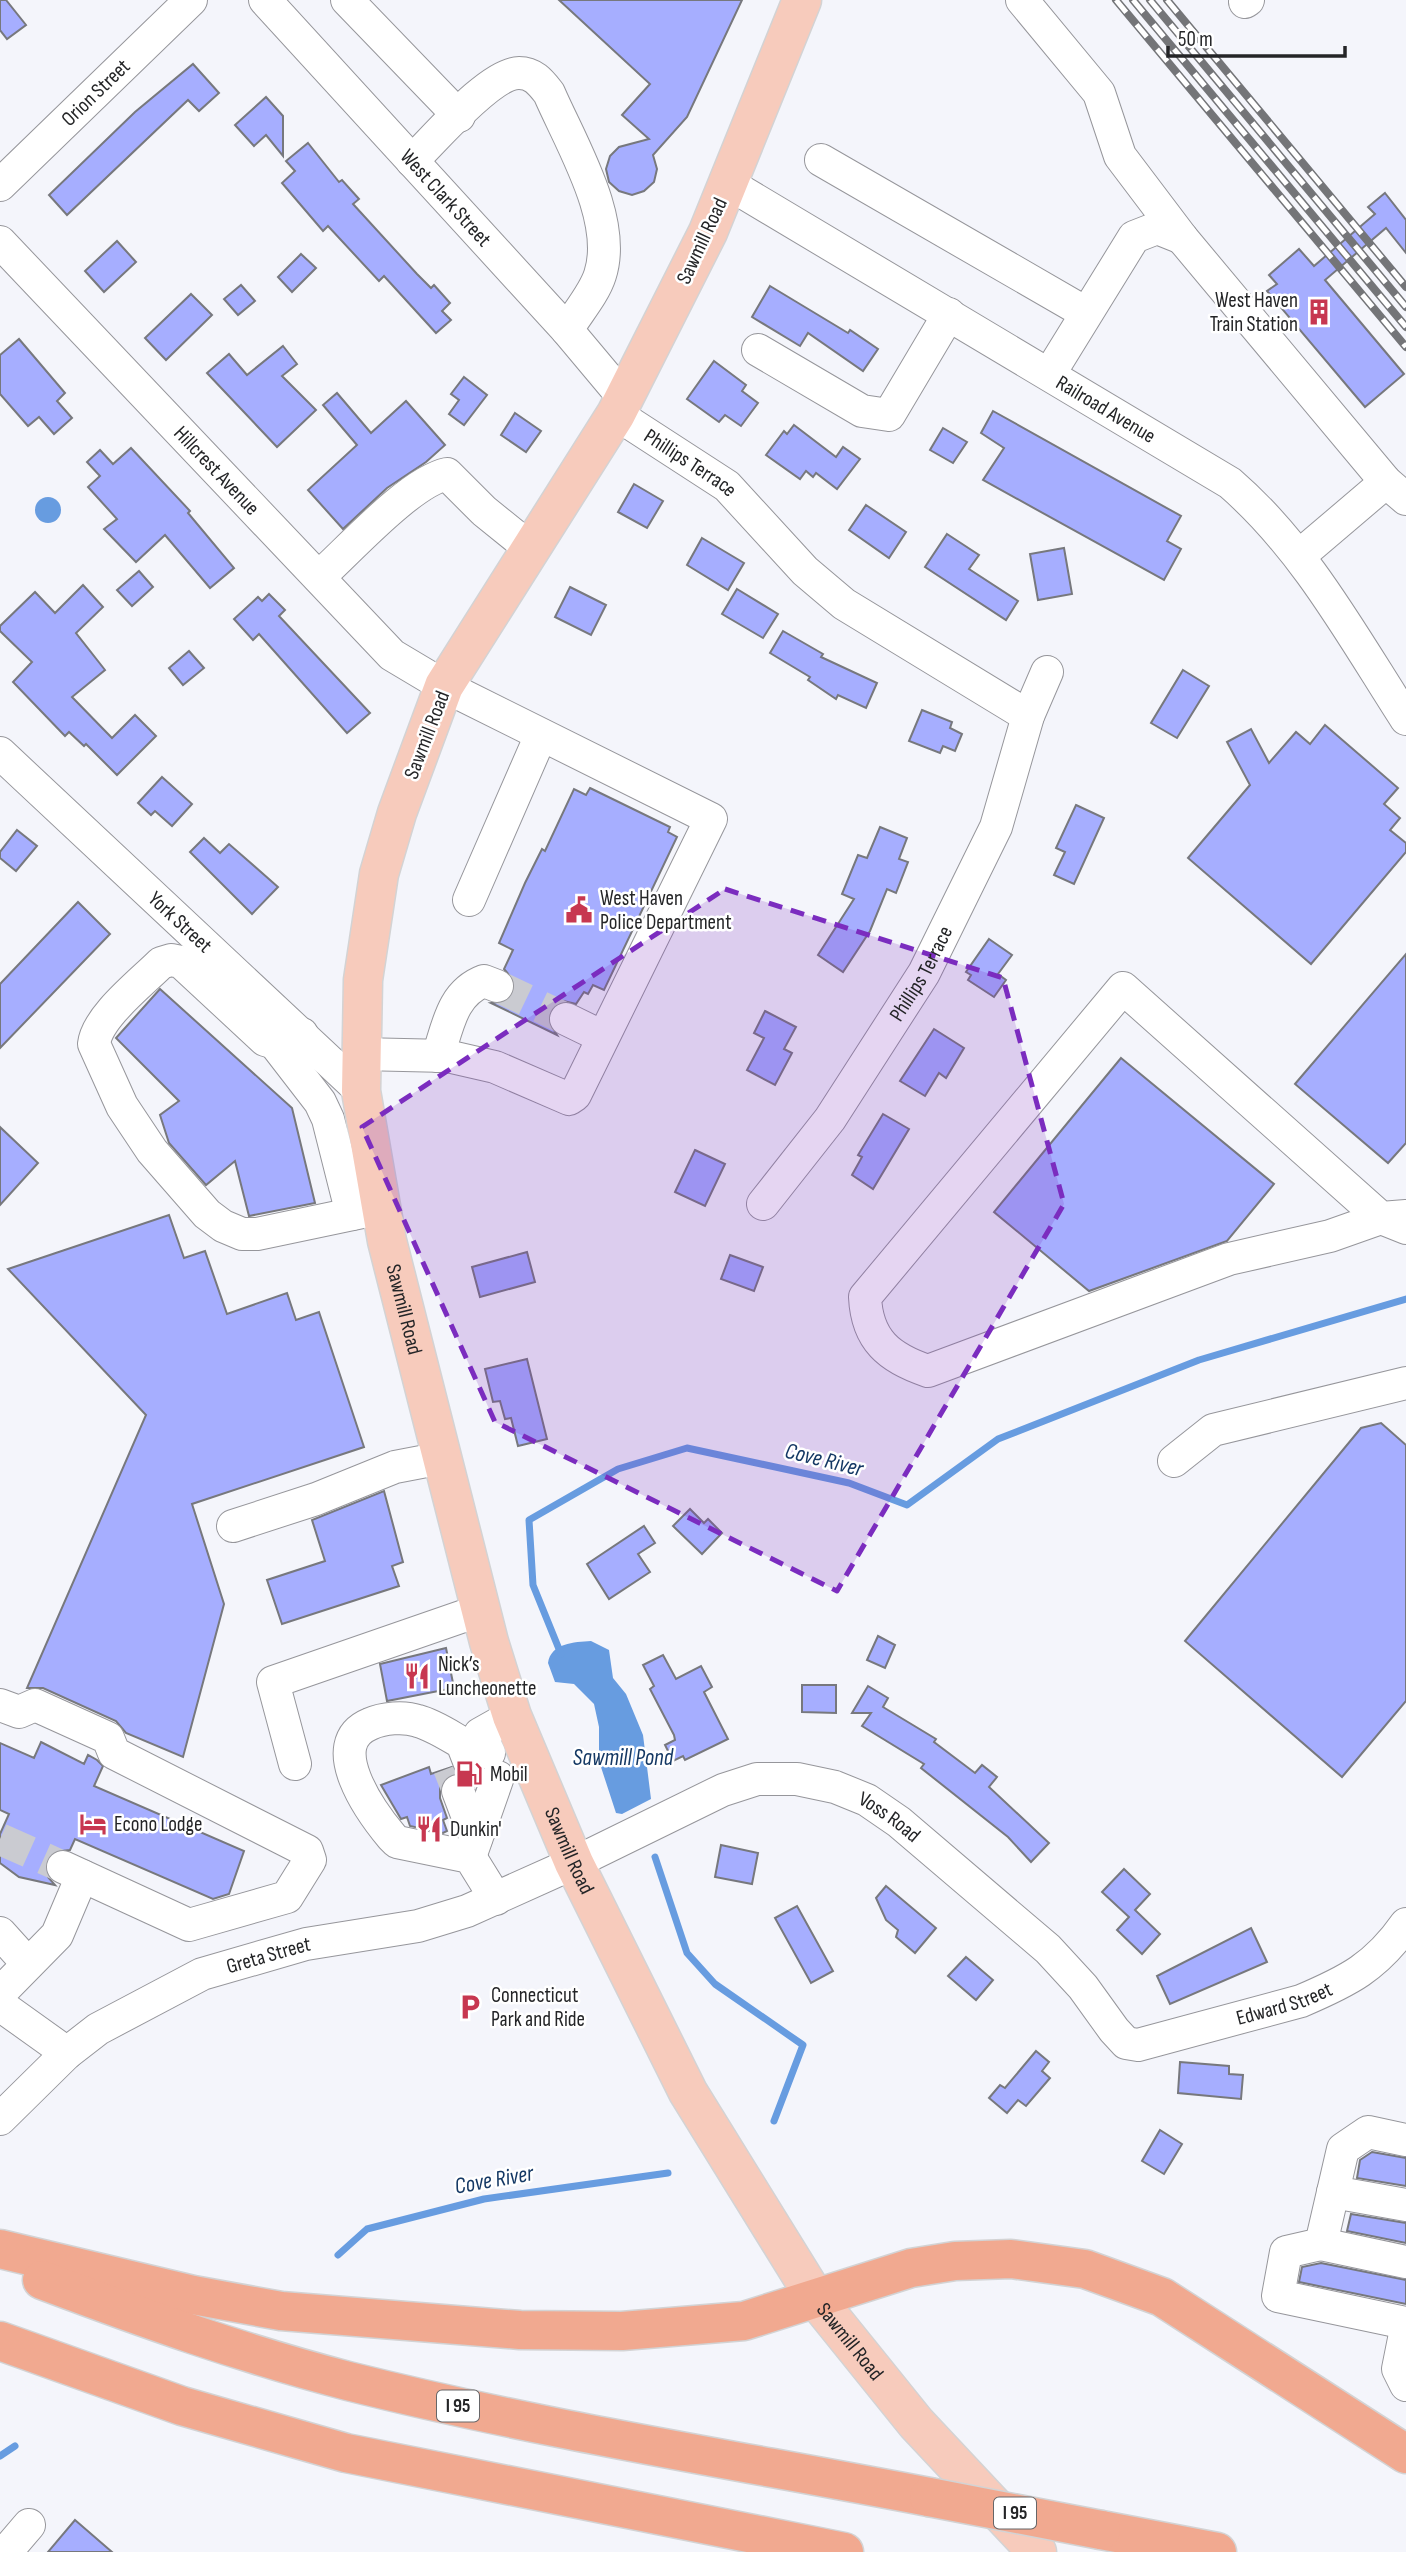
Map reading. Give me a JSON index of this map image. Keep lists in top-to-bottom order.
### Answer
{
  "streets": {
    "highway": ["I 95"],
    "main road": ["Sawmill Road"],
    "street": [
      "Orion Street",
      "West Clark Street",
      "Railroad Avenue",
      "Phillips Terrace",
      "Hillcrest Avenue",
      "York Street",
      "Voss Road",
      "Greta Street",
      "Edward Street"
    ]
  },
  "crossings": [
    ["West Clark Street", "Sawmill Road"],
    ["West Clark Street", "Phillips Terrace"],
    ["Sawmill Road", "Railroad Avenue"],
    ["Sawmill Road", "Phillips Terrace"],
    ["Sawmill Road", "Hillcrest Avenue"],
    ["Sawmill Road", "York Street"],
    ["Sawmill Road", "Voss Road"],
    ["Sawmill Road", "Greta Street"],
    ["Voss Road", "Greta Street"],
    ["Voss Road", "Edward Street"]
  ],
  "water": ["Cove River", "Sawmill Pond"],
  "places": {
    "building": ["West Haven Train Station"],
    "public building": ["West Haven Police Department"],
    "restaurant": ["Nick’s Luncheonette", "Dunkin'"],
    "fuel station": ["Mobil"],
    "hotel": ["Econo Lodge"],
    "parking": ["Connecticut Park and Ride"]
  },
  "scale_bar": "50 m"
}
